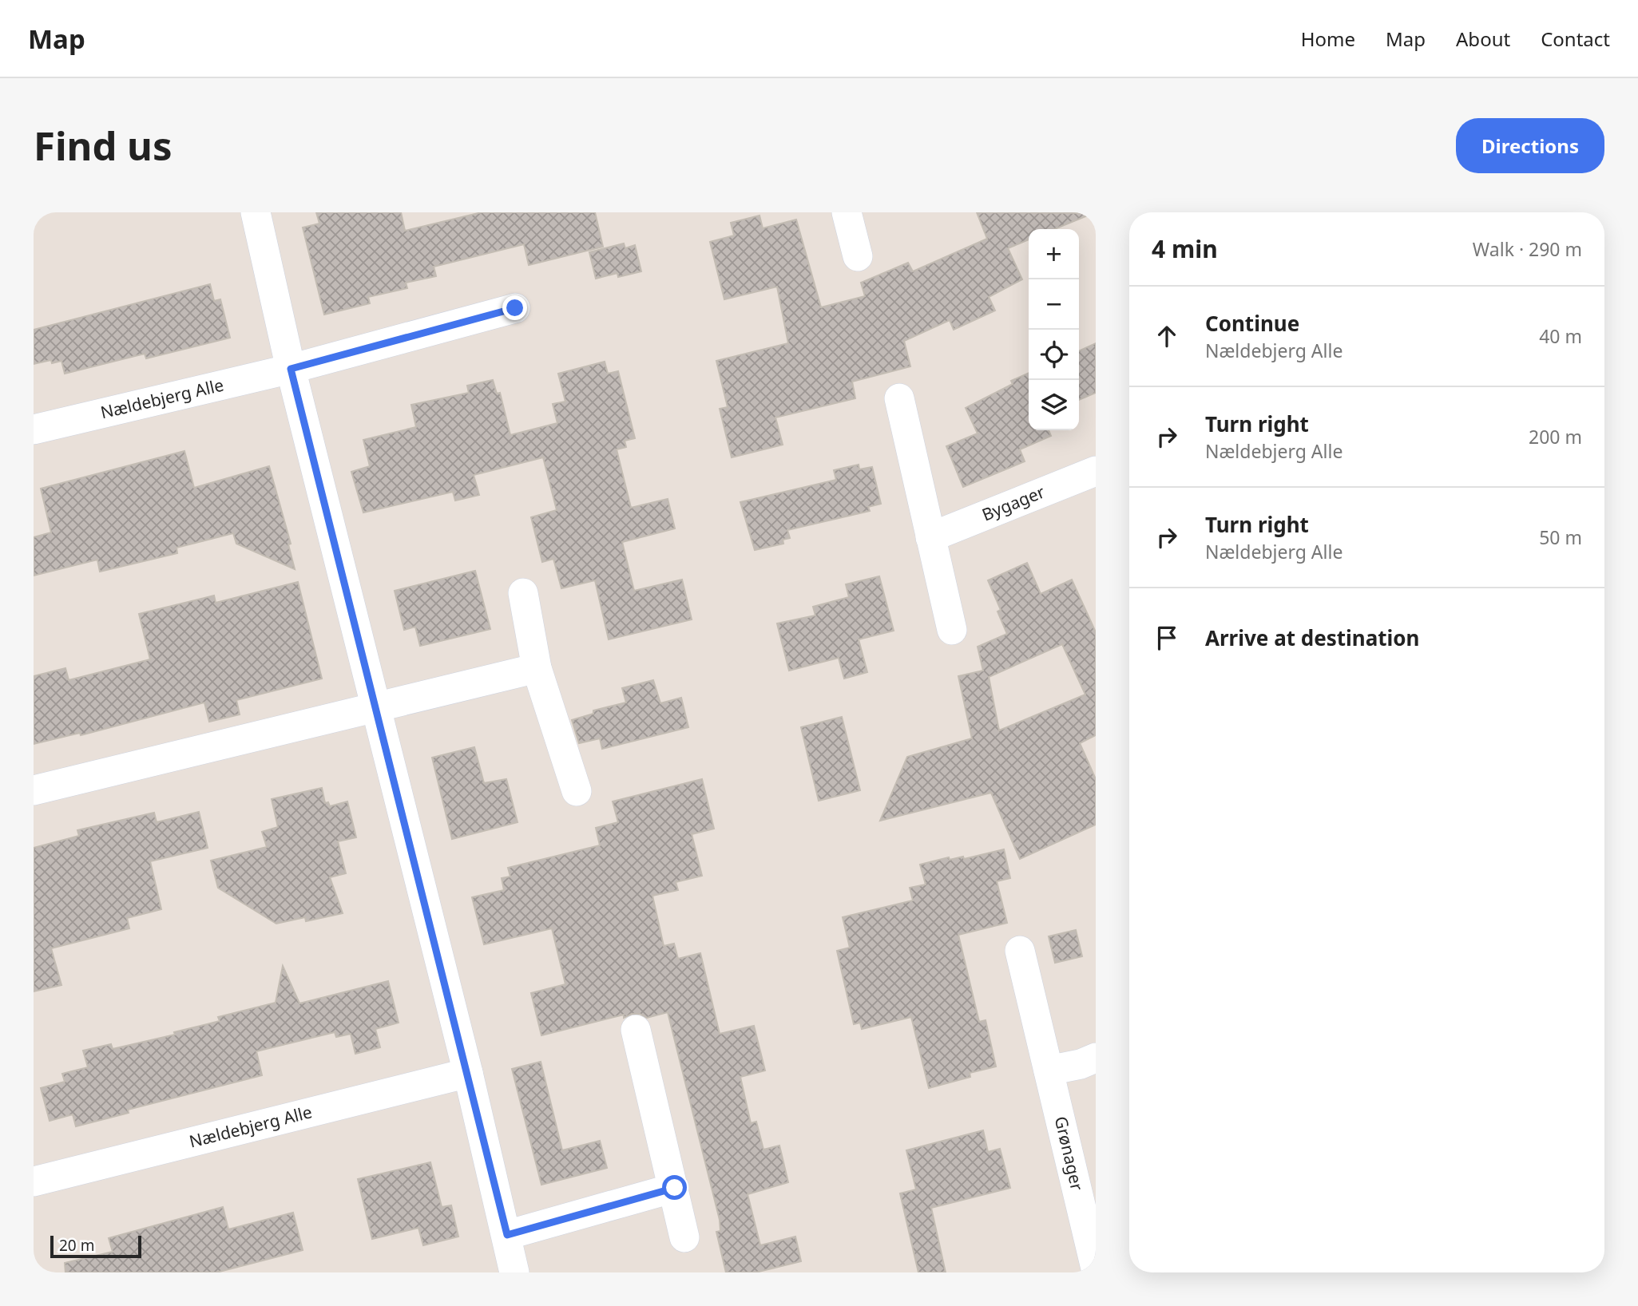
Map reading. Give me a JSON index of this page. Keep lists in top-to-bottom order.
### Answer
{
  "streets": {
    "street": ["Nældebjerg Alle", "Bygager", "Grønager"]
  },
  "scale_bar": "20 m",
  "page": {
    "header": "Map",
    "nav": [
      "Home",
      "Map",
      "About",
      "Contact"
    ],
    "buttons": "Directions",
    "title": "Find us",
    "heading": ["4 min", "Walk · 290 m"],
    "map_buttons": ["+", "−"],
    "list": [
      ["Continue", "Nældebjerg Alle", "40 m"],
      ["Turn right", "Nældebjerg Alle", "200 m"],
      ["Turn right", "Nældebjerg Alle", "50 m"],
      "Arrive at destination"
    ],
    "scale": "20 m"
  }
}
